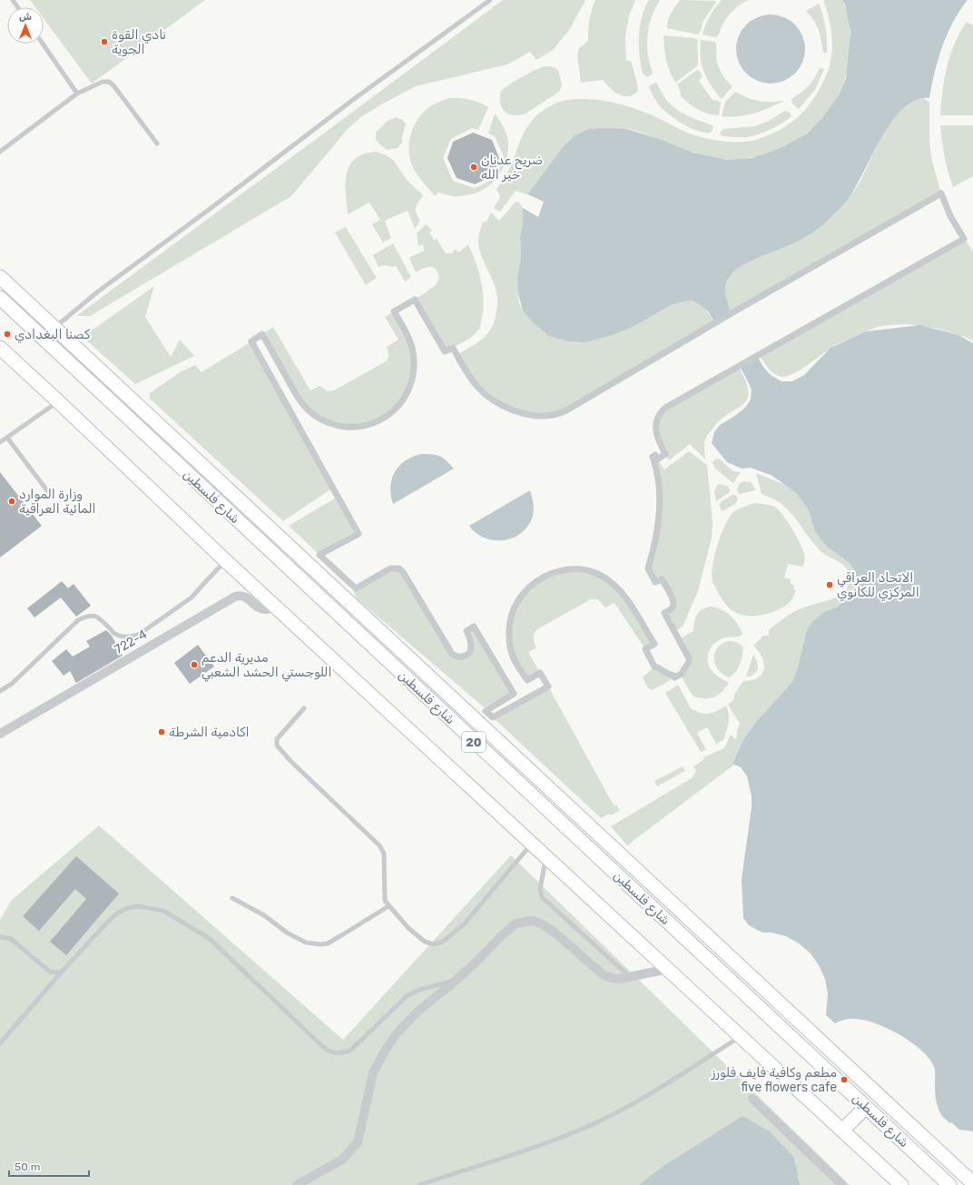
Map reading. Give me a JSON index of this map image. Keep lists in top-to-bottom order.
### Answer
{
  "streets": {
    "main road": ["شارع فلسطين", "20"],
    "street": ["722-4"]
  },
  "places": [
    "نادي القوة الجوية",
    "ضريح عدنان خير الله",
    "كصنا البغدادي",
    "وزارة الموارد المائية العراقية",
    "الاتحاد العراقي المركزي للكانوي",
    "مديرية الدعم اللوجستي الحشد الشعبي",
    "اكادمية الشرطة",
    "مطعم وكافية فايف فلورز five flowers cafe"
  ],
  "scale_bar": "50 m",
  "north": "top"
}
